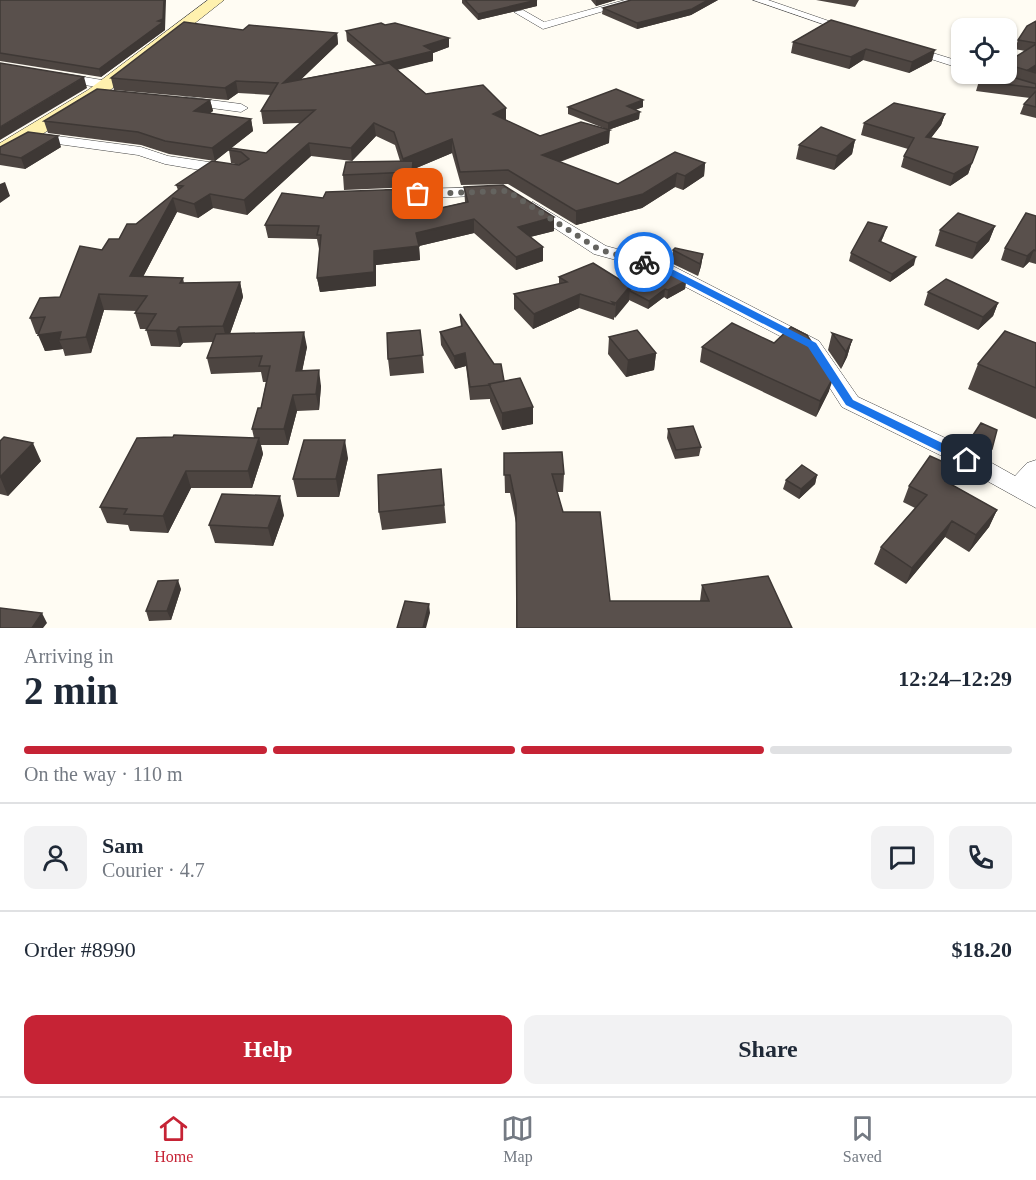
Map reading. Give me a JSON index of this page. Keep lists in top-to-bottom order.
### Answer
{
  "page": {
    "heading": ["2 min", "Arriving in", "12:24–12:29"],
    "panel": [
      "Sam",
      "Courier · 4.7",
      "Order #8990",
      "$18.20"
    ],
    "bar": "On the way · 110 m",
    "buttons": ["Help", "Share"],
    "tabs": ["Home", "Map", "Saved"]
  }
}
